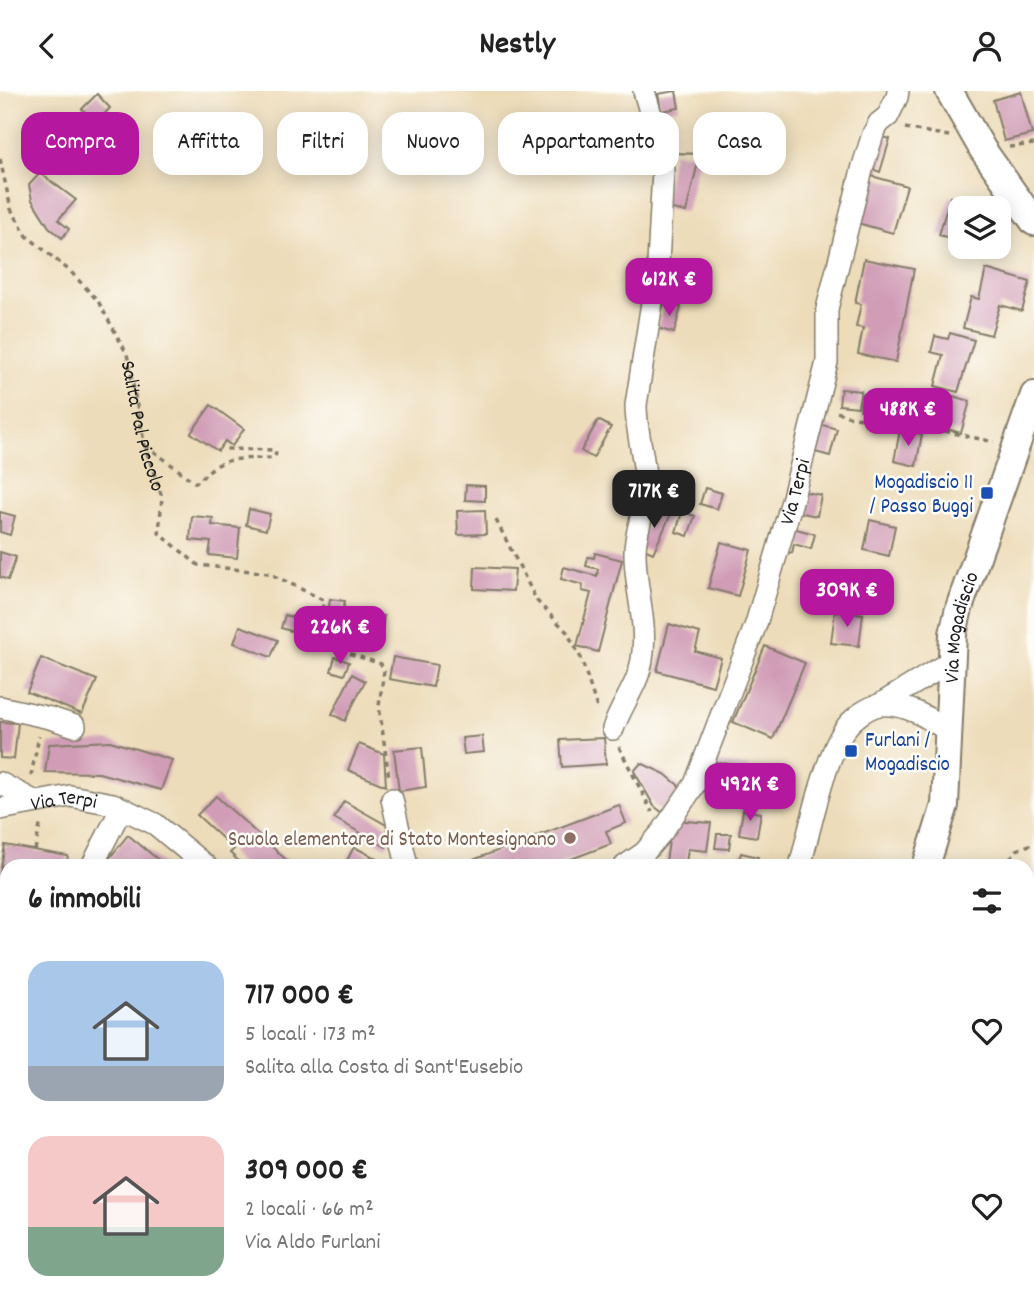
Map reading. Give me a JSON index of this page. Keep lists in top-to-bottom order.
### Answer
{
  "streets": {
    "street": ["Via Terpi", "Via Mogadiscio"],
    "path": ["Salita Pal Piccolo"]
  },
  "places": {
    "transit": ["Mogadiscio 11 / Passo Buggi", "Furlani / Mogadiscio"],
    "other": ["Scuola elementare di Stato Montesignano"]
  },
  "page": {
    "header": "Nestly",
    "chip": [
      "Compra",
      "Affitta",
      "Filtri",
      "Nuovo",
      "Appartamento",
      "Casa"
    ],
    "price": [
      "612K €",
      "488K €",
      "717K €",
      "309K €",
      "226K €",
      "492K €"
    ],
    "heading": "6 immobili",
    "list": [
      {
        "name": "717 000 €",
        "note": "5 locali · 173 m² · Salita alla Costa di Sant'Eusebio"
      },
      {
        "name": "309 000 €",
        "note": "2 locali · 66 m² · Via Aldo Furlani"
      }
    ]
  }
}
